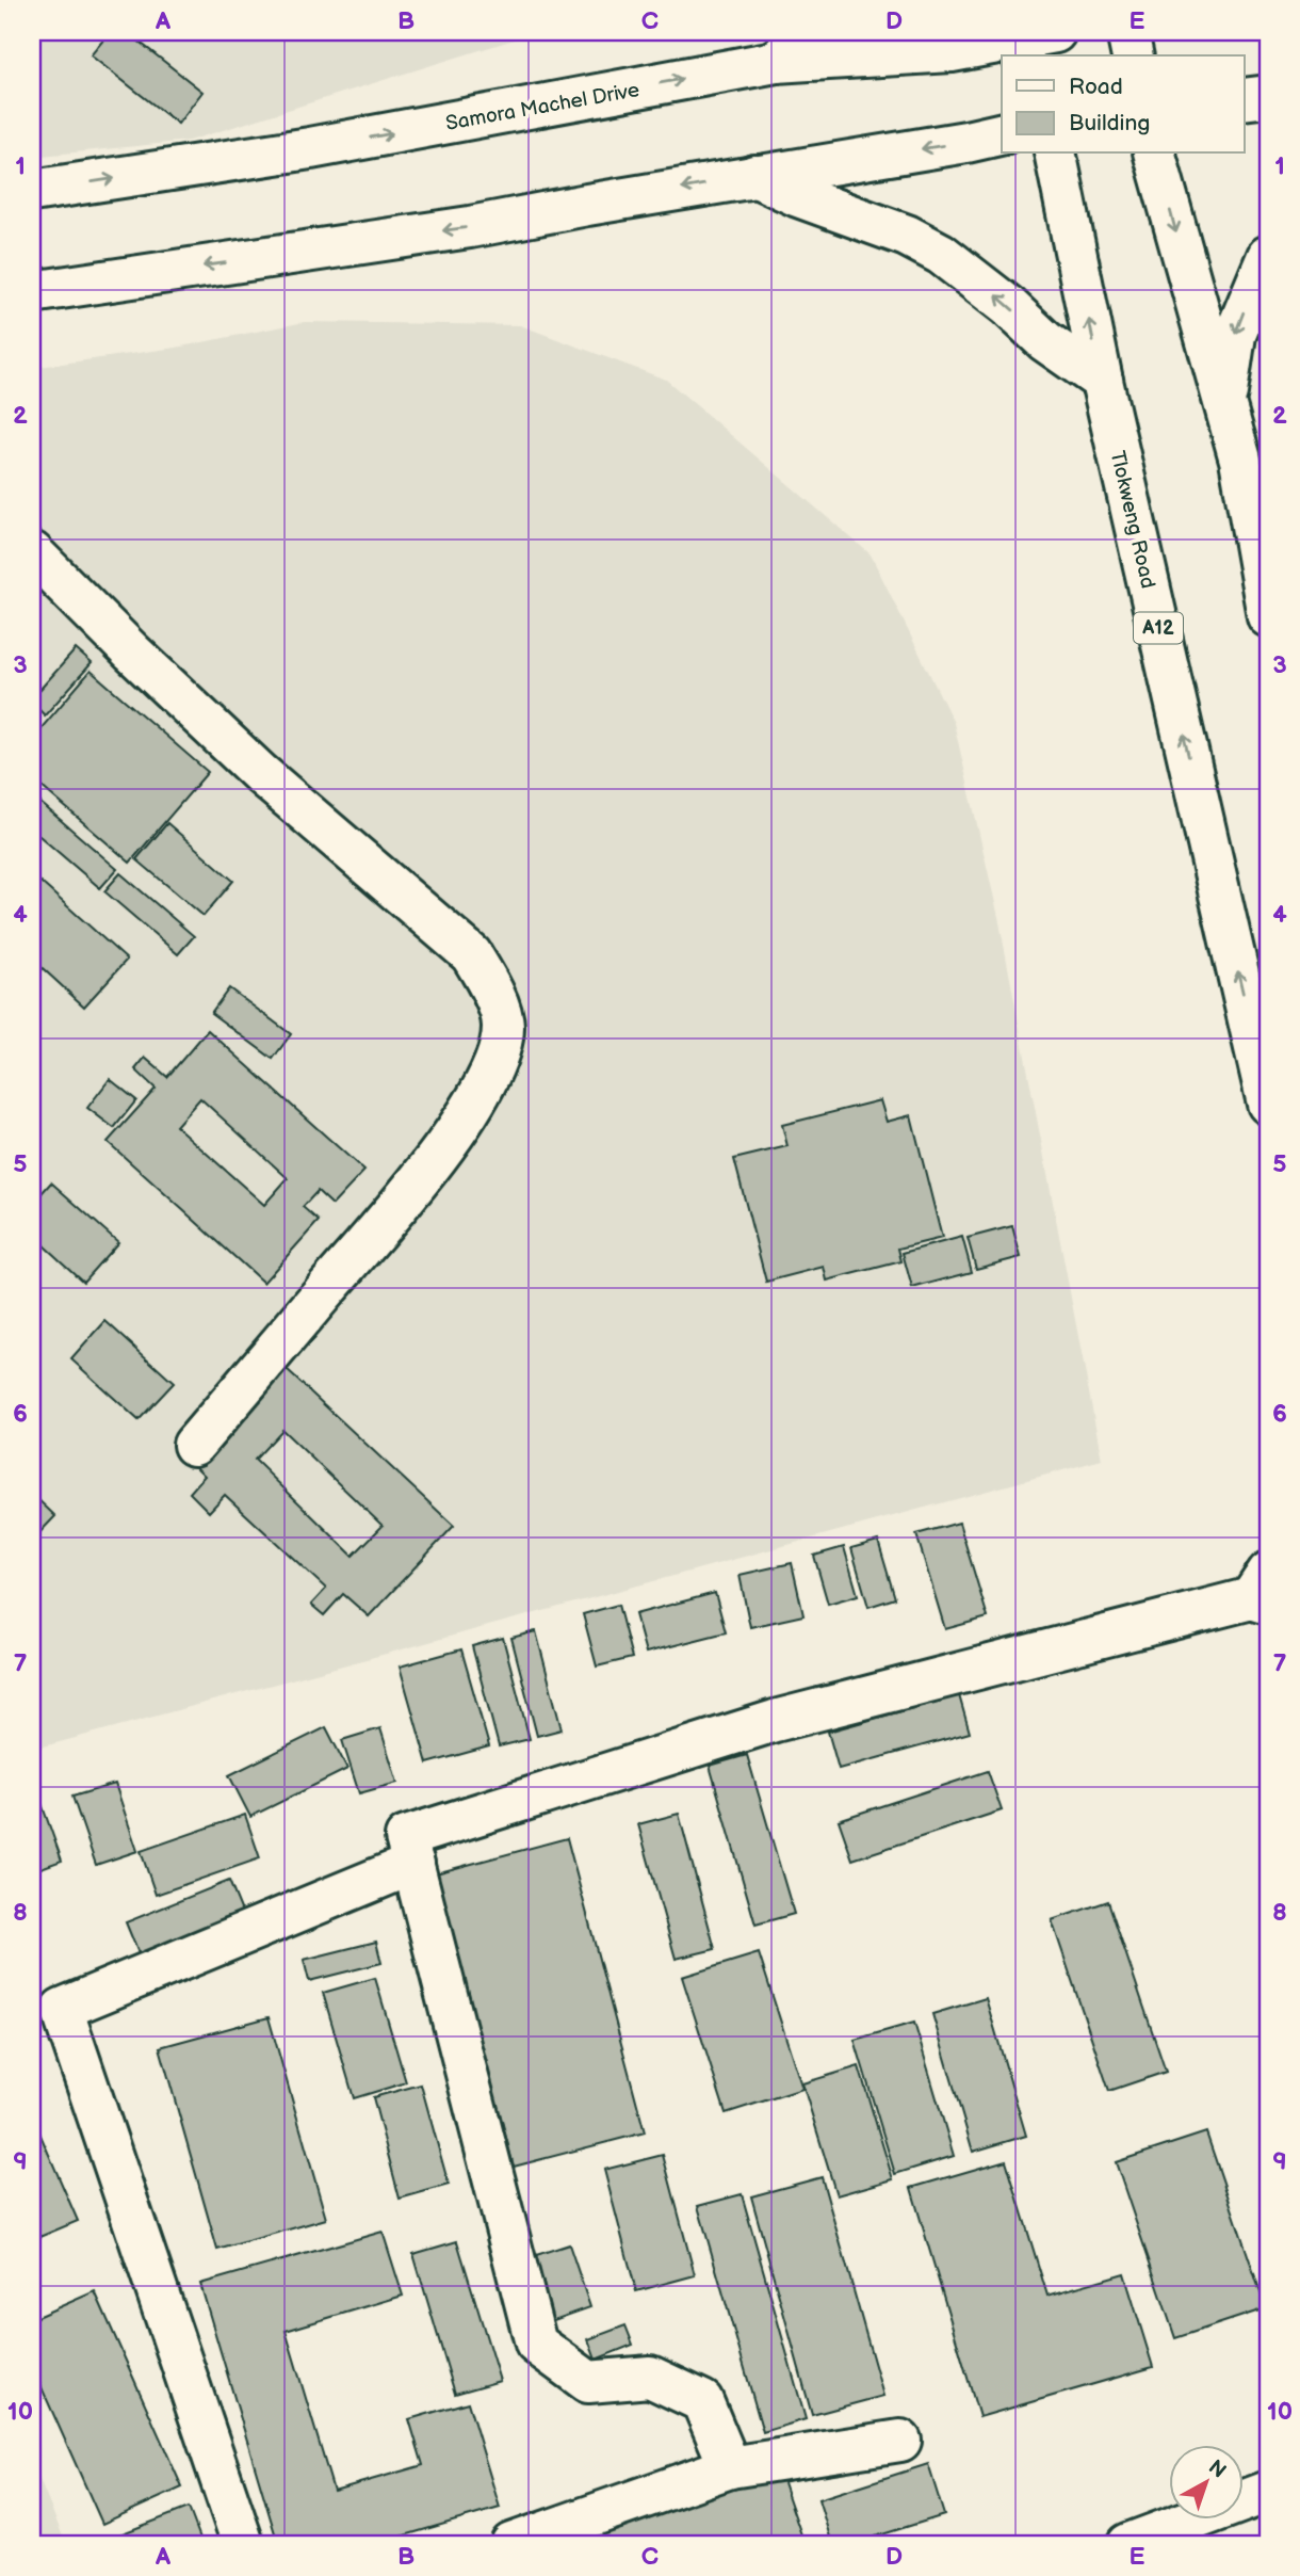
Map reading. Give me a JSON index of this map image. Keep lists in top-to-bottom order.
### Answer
{
  "streets": {
    "street": ["Samora Machel Drive", "Tlokweng Road", "A12"]
  },
  "legend": ["Road", "Building"],
  "north": "top right",
  "grid": {
    "columns": [
      "A",
      "B",
      "C",
      "D",
      "E"
    ],
    "rows": [
      "1",
      "2",
      "3",
      "4",
      "5",
      "6",
      "7",
      "8",
      "9",
      "10"
    ]
  }
}
